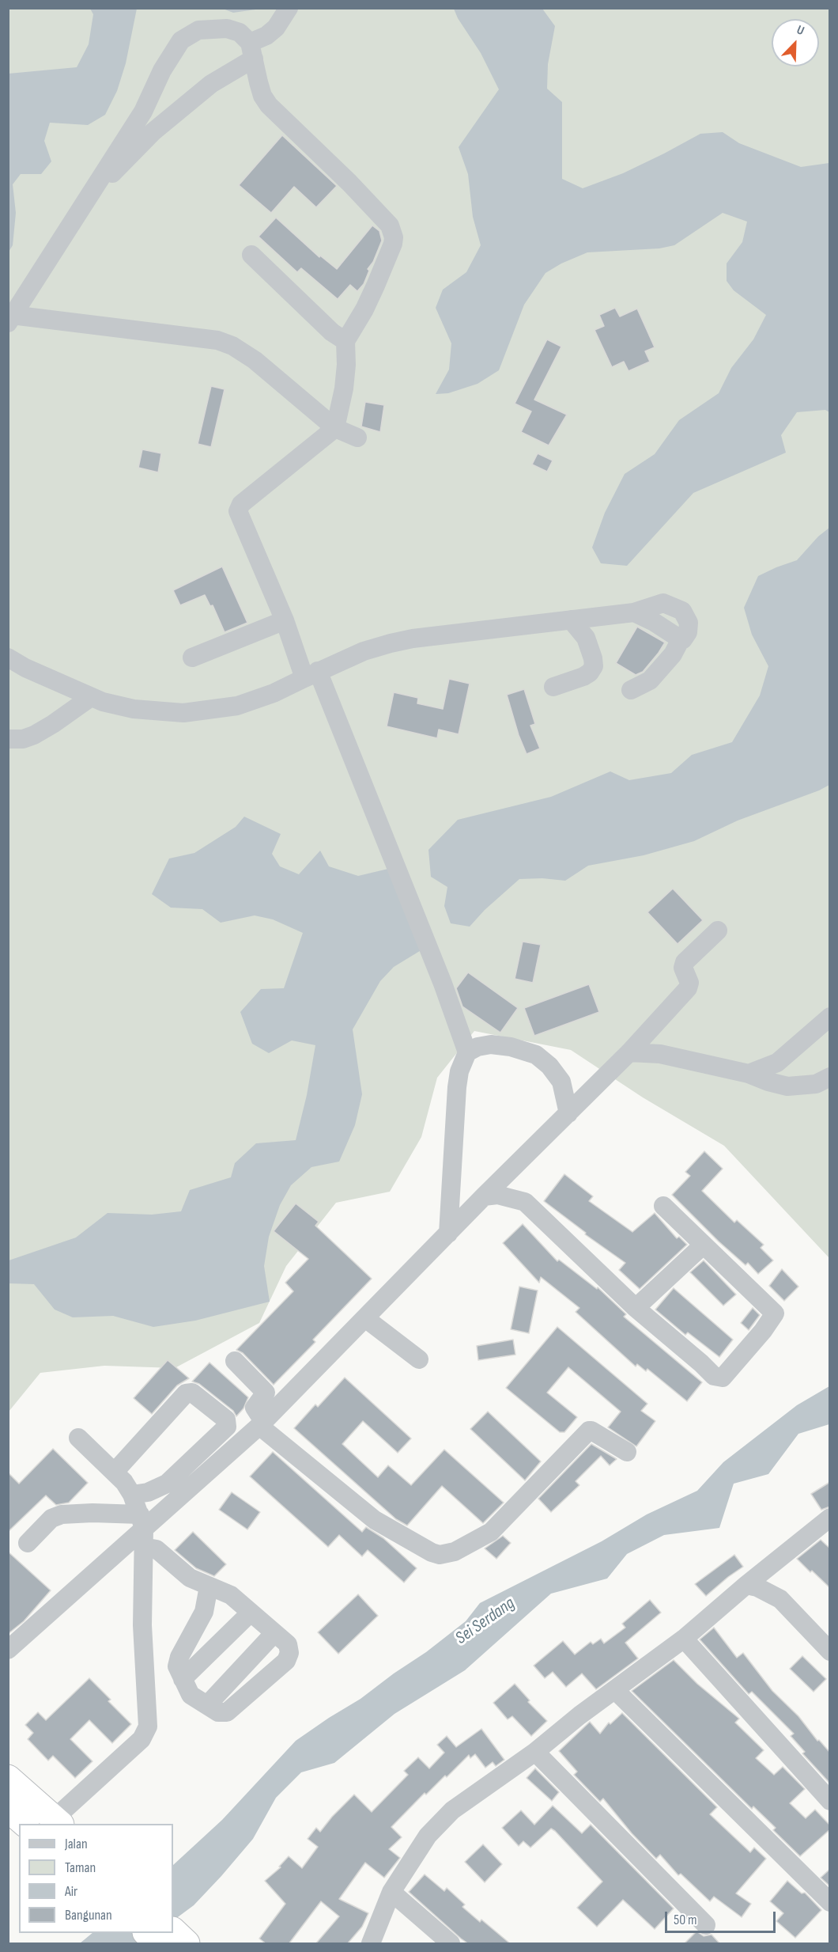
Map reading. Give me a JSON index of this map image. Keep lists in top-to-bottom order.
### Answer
{
  "water": ["Sei Serdang"],
  "legend": [
    "Jalan",
    "Taman",
    "Air",
    "Bangunan"
  ],
  "scale_bar": "50 m",
  "north": "top right"
}
